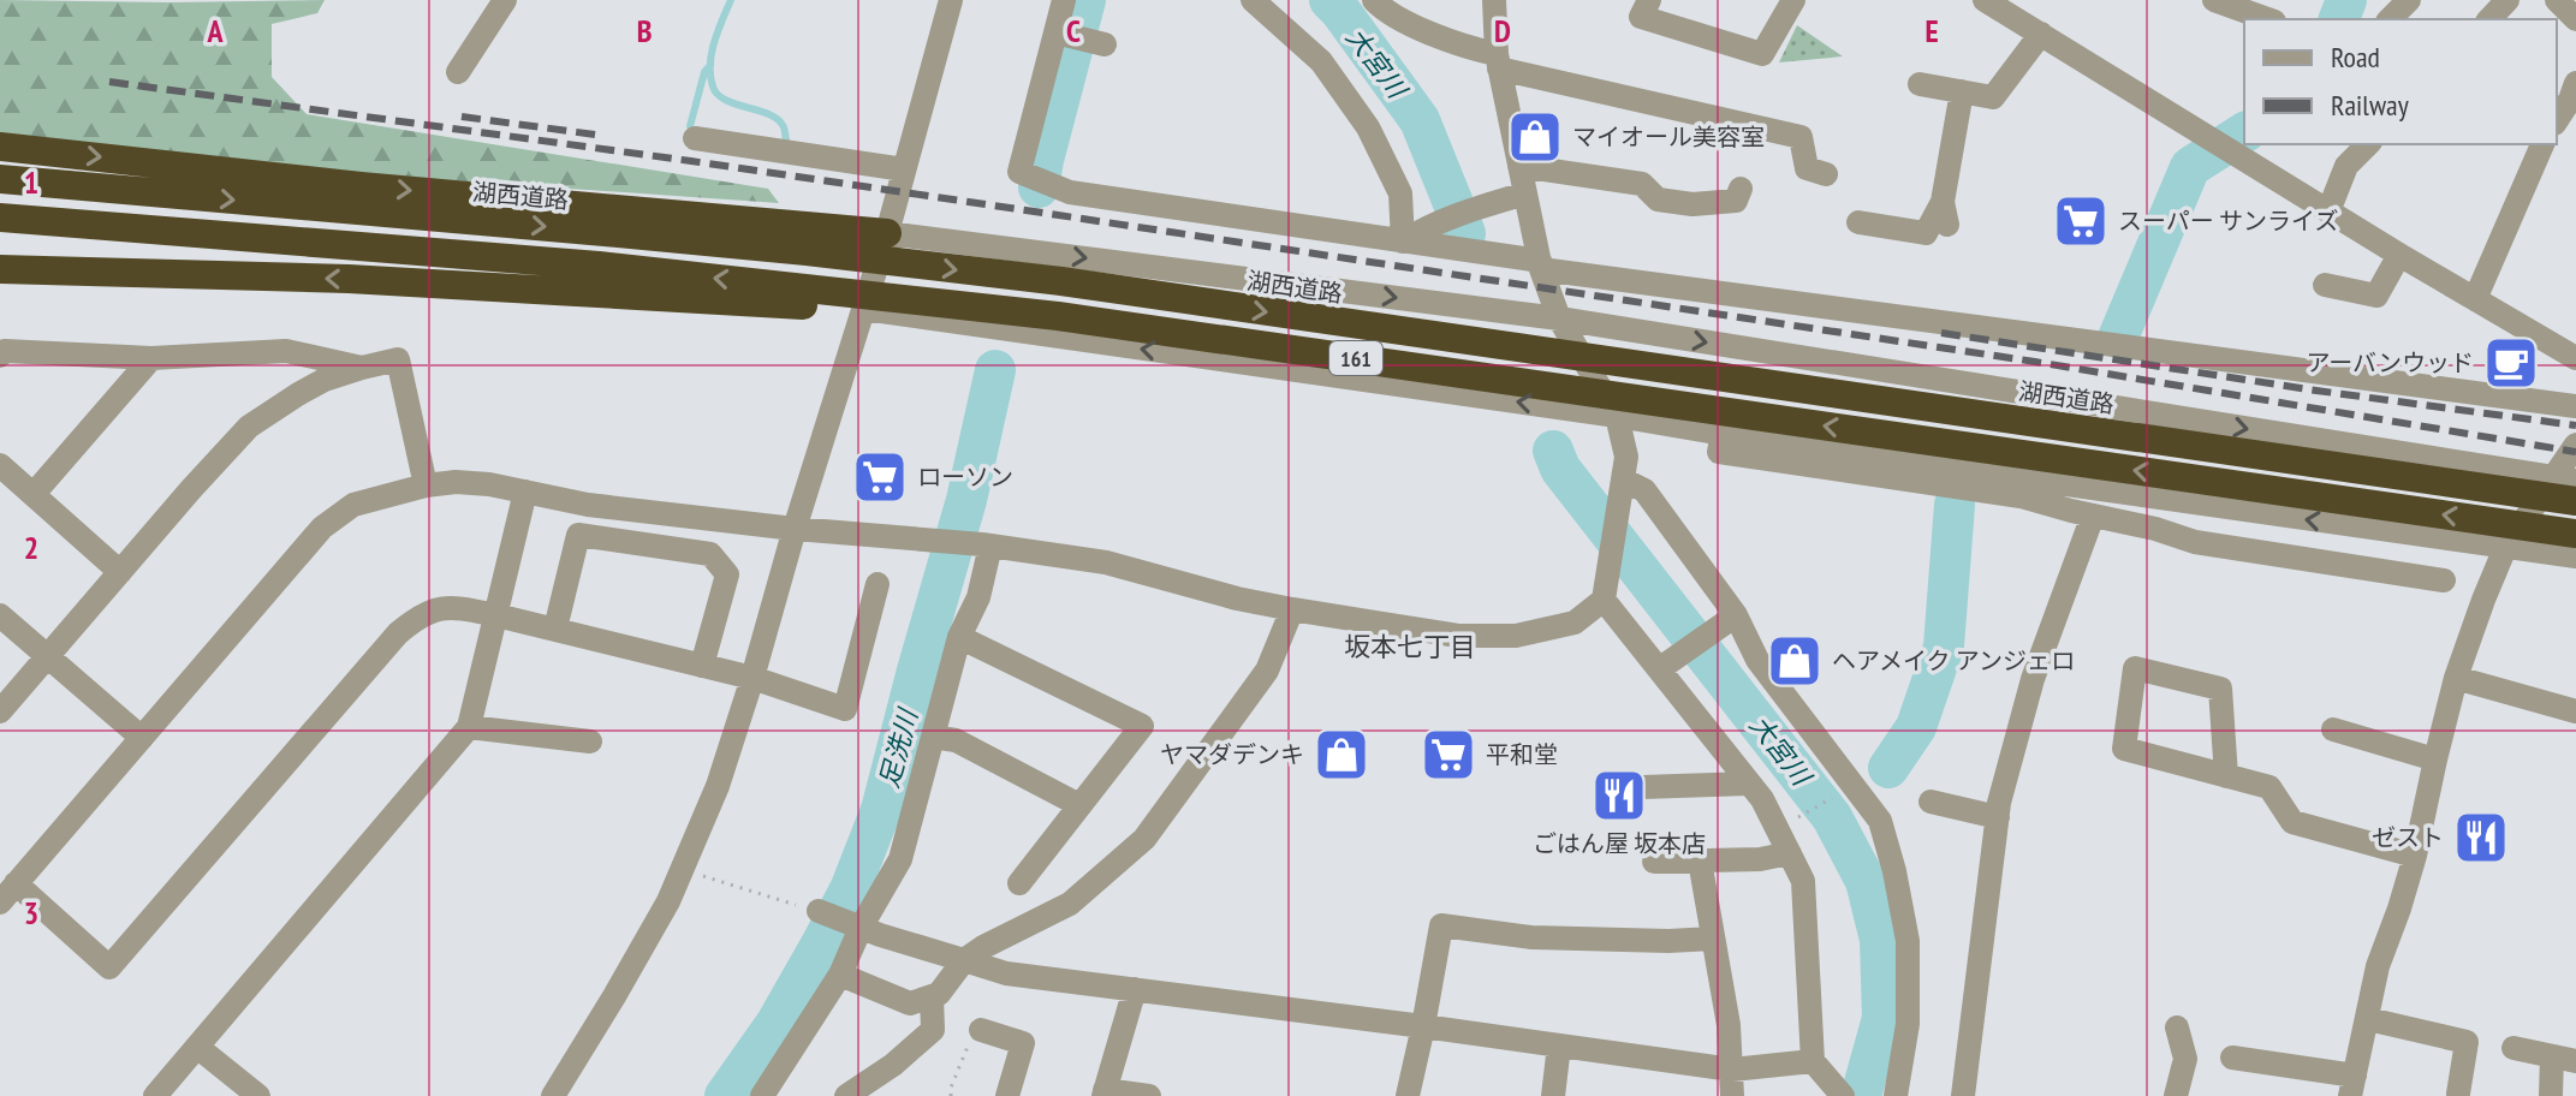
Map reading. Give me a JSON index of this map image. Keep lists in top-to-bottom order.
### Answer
{
  "streets": {
    "highway": ["湖西道路", "161"]
  },
  "districts": ["坂本七丁目"],
  "water": ["大宮川", "足洗川"],
  "places": {
    "shop": ["マイオール美容室", "ヘアメイク アンジェロ", "ヤマダデンキ"],
    "supermarket": ["スーパー サンライズ", "ローソン", "平和堂"],
    "cafe": ["アーバンウッド"],
    "restaurant": ["ごはん屋 坂本店", "ゼスト"]
  },
  "legend": ["Road", "Railway"],
  "grid": {
    "columns": [
      "A",
      "B",
      "C",
      "D",
      "E"
    ],
    "rows": ["1", "2", "3"]
  }
}
